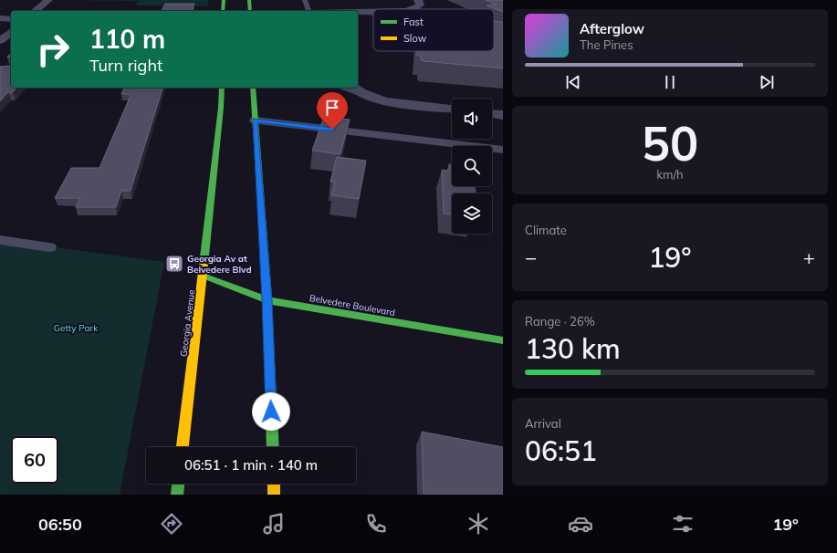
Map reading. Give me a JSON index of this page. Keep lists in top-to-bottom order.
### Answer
{
  "streets": {
    "main road": ["Belvedere Boulevard", "Georgia Avenue"]
  },
  "crossings": [
    ["Belvedere Boulevard", "Georgia Avenue"]
  ],
  "parks": ["Getty Park"],
  "places": {
    "bus stop": ["Georgia Av at Belvedere Blvd"]
  },
  "legend": ["Fast", "Slow"],
  "page": {
    "turn": ["110 m", "Turn right"],
    "song": ["Afterglow", "The Pines"],
    "tile": [
      ["50", "km/h"],
      "Climate",
      ["Range · 26%", "130 km"],
      ["Arrival", "06:51"]
    ],
    "heat": ["−", "19°", "+"],
    "limit": "60",
    "trip": "06:51 · 1 min · 140 m",
    "tabs": ["06:50", "19°"]
  }
}
